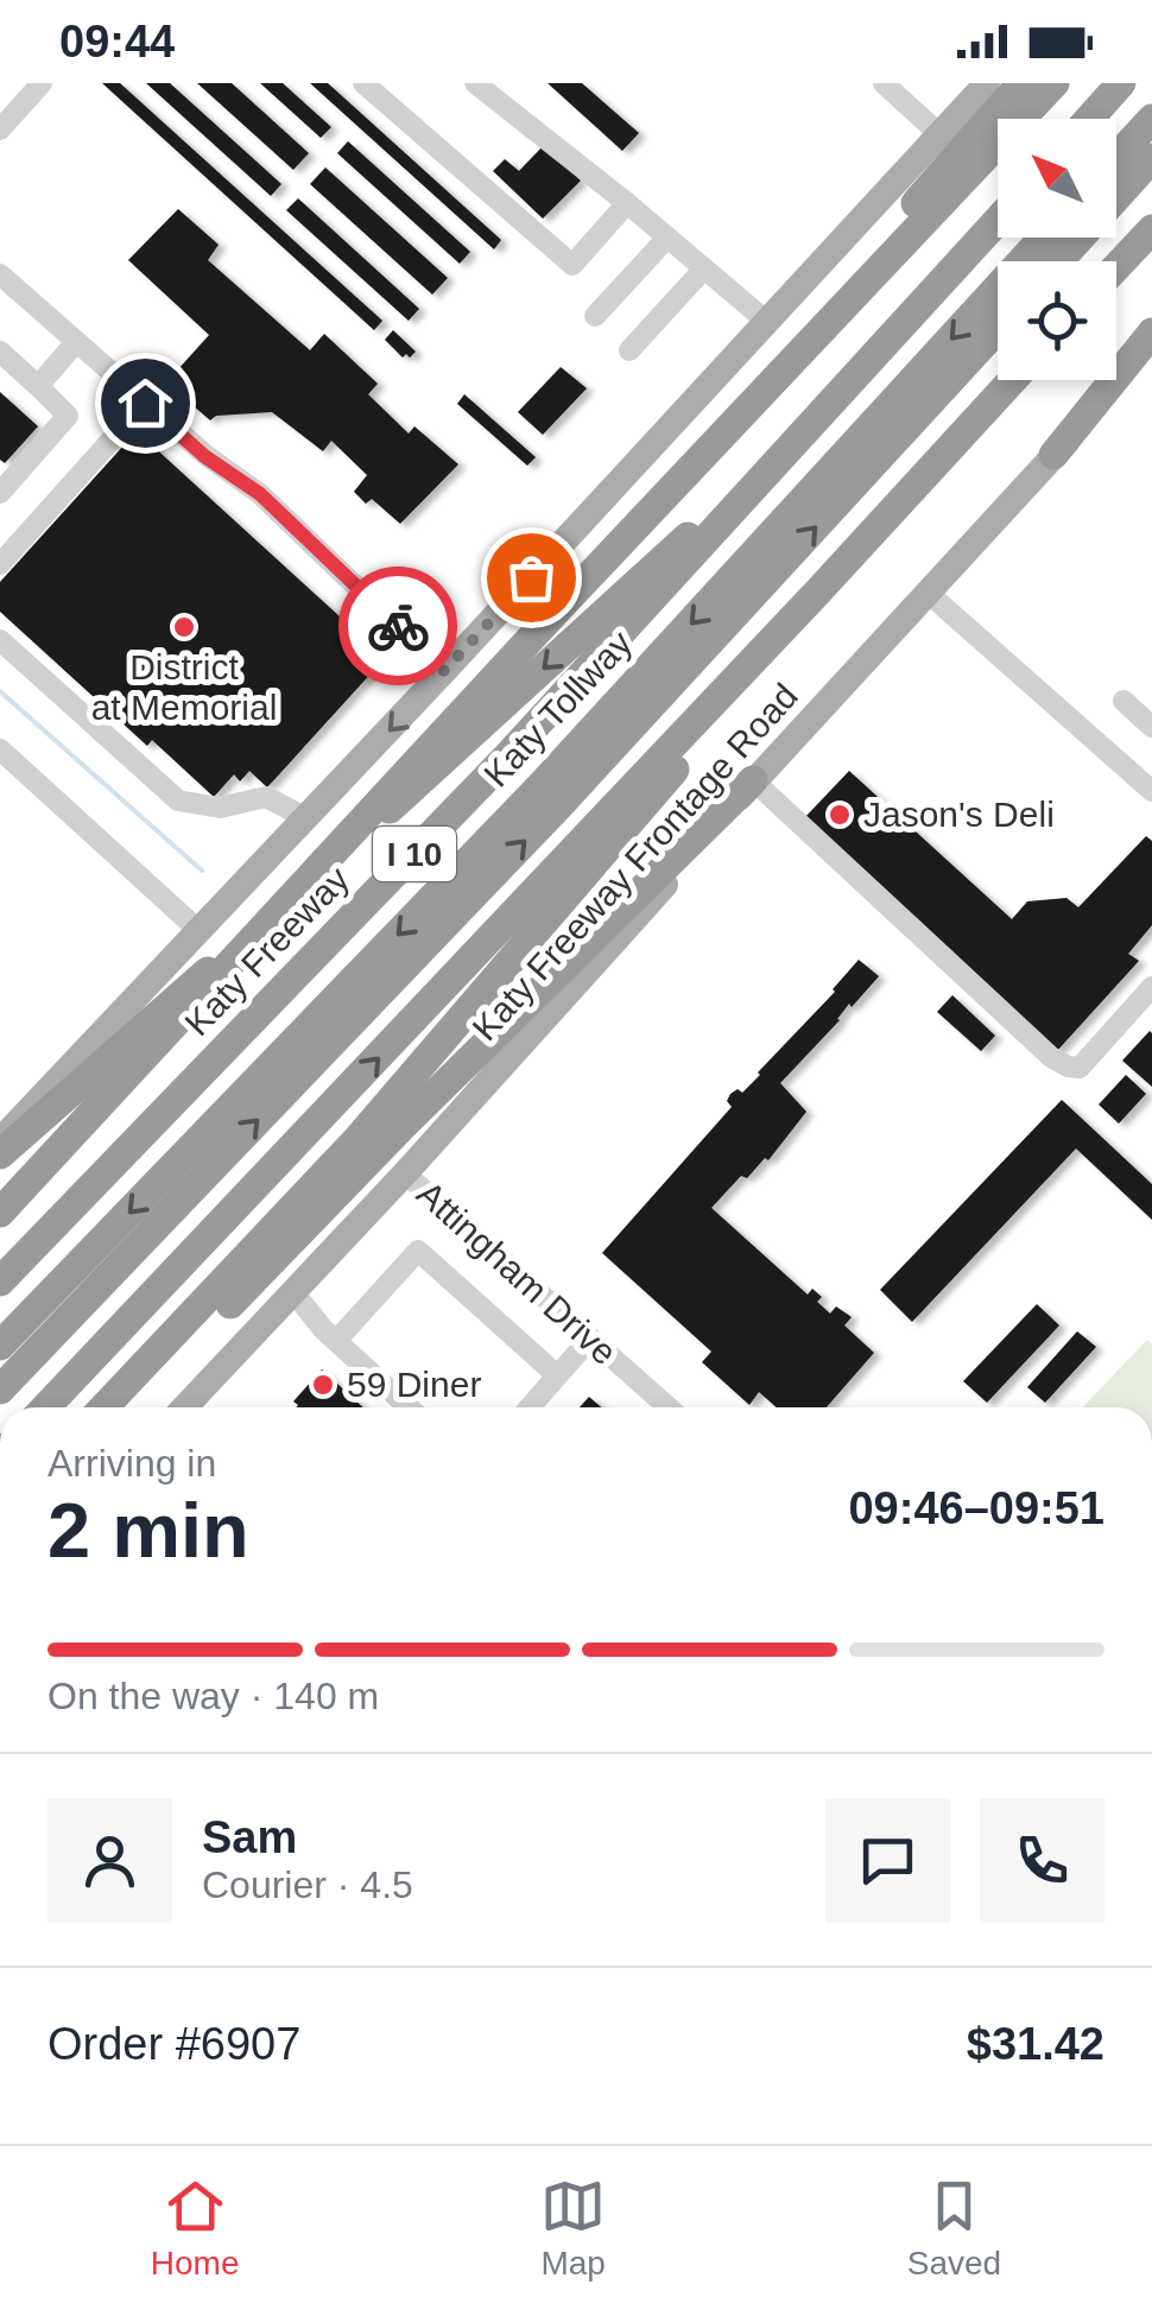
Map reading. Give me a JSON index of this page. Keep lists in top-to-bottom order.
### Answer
{
  "streets": {
    "highway": ["Katy Tollway", "I 10", "Katy Freeway"],
    "main road": ["Katy Freeway Frontage Road"],
    "street": ["Attingham Drive"]
  },
  "crossings": [
    ["Katy Freeway Frontage Road", "Attingham Drive"]
  ],
  "places": ["District at Memorial", "Jason's Deli", "59 Diner"],
  "north": "top left",
  "page": {
    "status": "09:44",
    "heading": ["2 min", "Arriving in", "09:46–09:51"],
    "panel": [
      "Sam",
      "Courier · 4.5",
      "Order #6907",
      "$31.42"
    ],
    "bar": "On the way · 140 m",
    "tabs": ["Home", "Map", "Saved"]
  }
}
